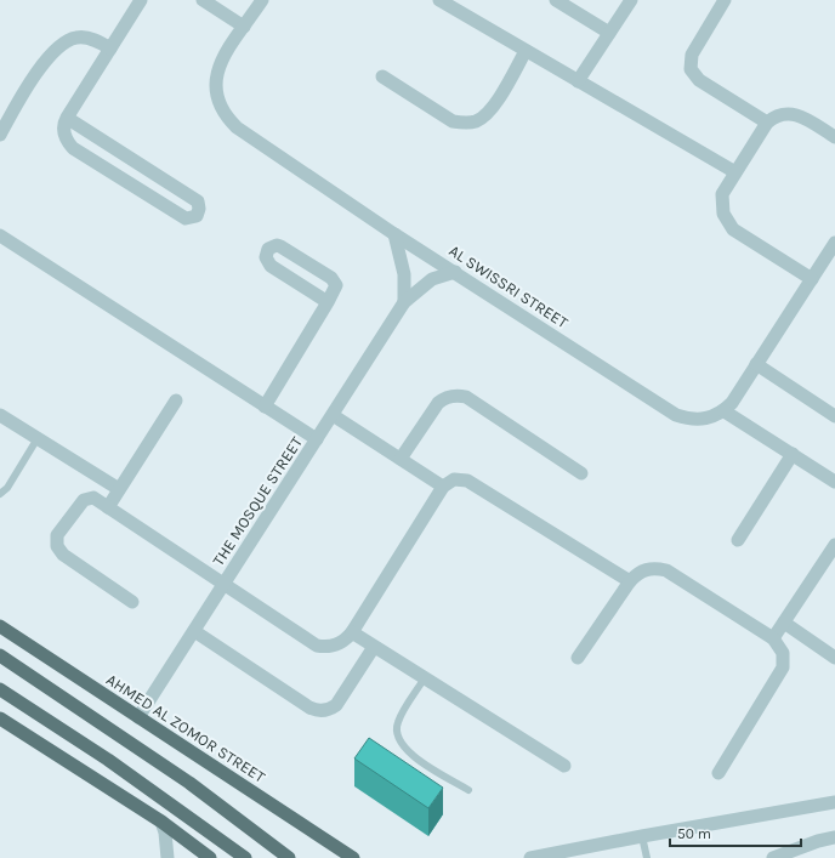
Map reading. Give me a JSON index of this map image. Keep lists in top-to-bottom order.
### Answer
{
  "streets": {
    "main road": ["AHMED AL ZOMOR STREET"],
    "street": ["AL SWISSRI STREET", "THE MOSQUE STREET"]
  },
  "crossings": [
    ["AL SWISSRI STREET", "THE MOSQUE STREET"],
    ["THE MOSQUE STREET", "AHMED AL ZOMOR STREET"]
  ],
  "scale_bar": "50 m"
}
